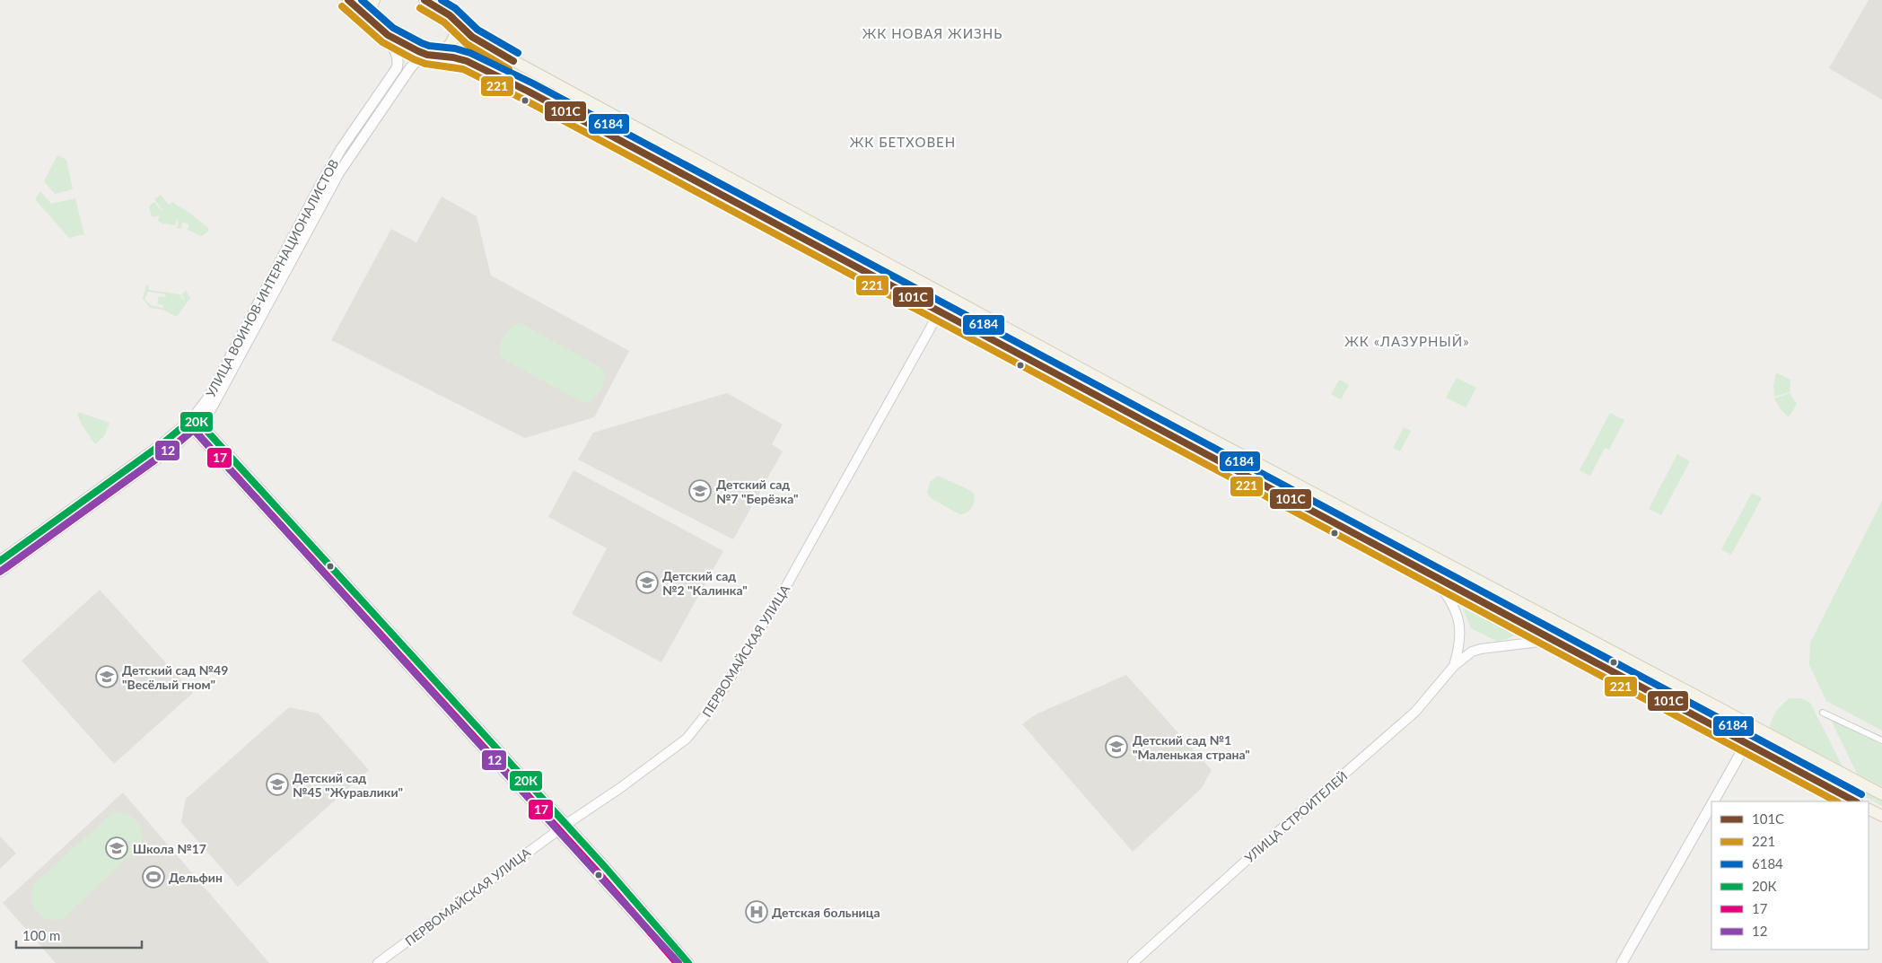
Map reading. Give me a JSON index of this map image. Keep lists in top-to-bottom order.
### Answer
{
  "streets": {
    "main road": ["УЛИЦА ВОИНОВ-ИНТЕРНАЦИОНАЛИСТОВ", "ПЕРВОМАЙСКАЯ УЛИЦА"],
    "street": ["УЛИЦА СТРОИТЕЛЕЙ"]
  },
  "districts": ["ЖК НОВАЯ ЖИЗНЬ", "ЖК БЕТХОВЕН", "ЖК «ЛАЗУРНЫЙ»"],
  "places": {
    "school or university": [
      "Детский сад №7 \"Берёзка\"",
      "Детский сад №2 \"Калинка\"",
      "Детский сад №49 \"Весёлый гном\"",
      "Детский сад №1 \"Маленькая страна\"",
      "Детский сад №45 \"Журавлики\"",
      "Школа №17"
    ],
    "sports": ["Дельфин"],
    "hospital": ["Детская больница"]
  },
  "lines": [
    "transit line 101С",
    "transit line 6184",
    "transit line 221",
    "transit line 20К",
    "transit line 17",
    "transit line 12"
  ],
  "legend": [
    "101С",
    "221",
    "6184",
    "20К",
    "17",
    "12"
  ],
  "scale_bar": "100 m"
}
